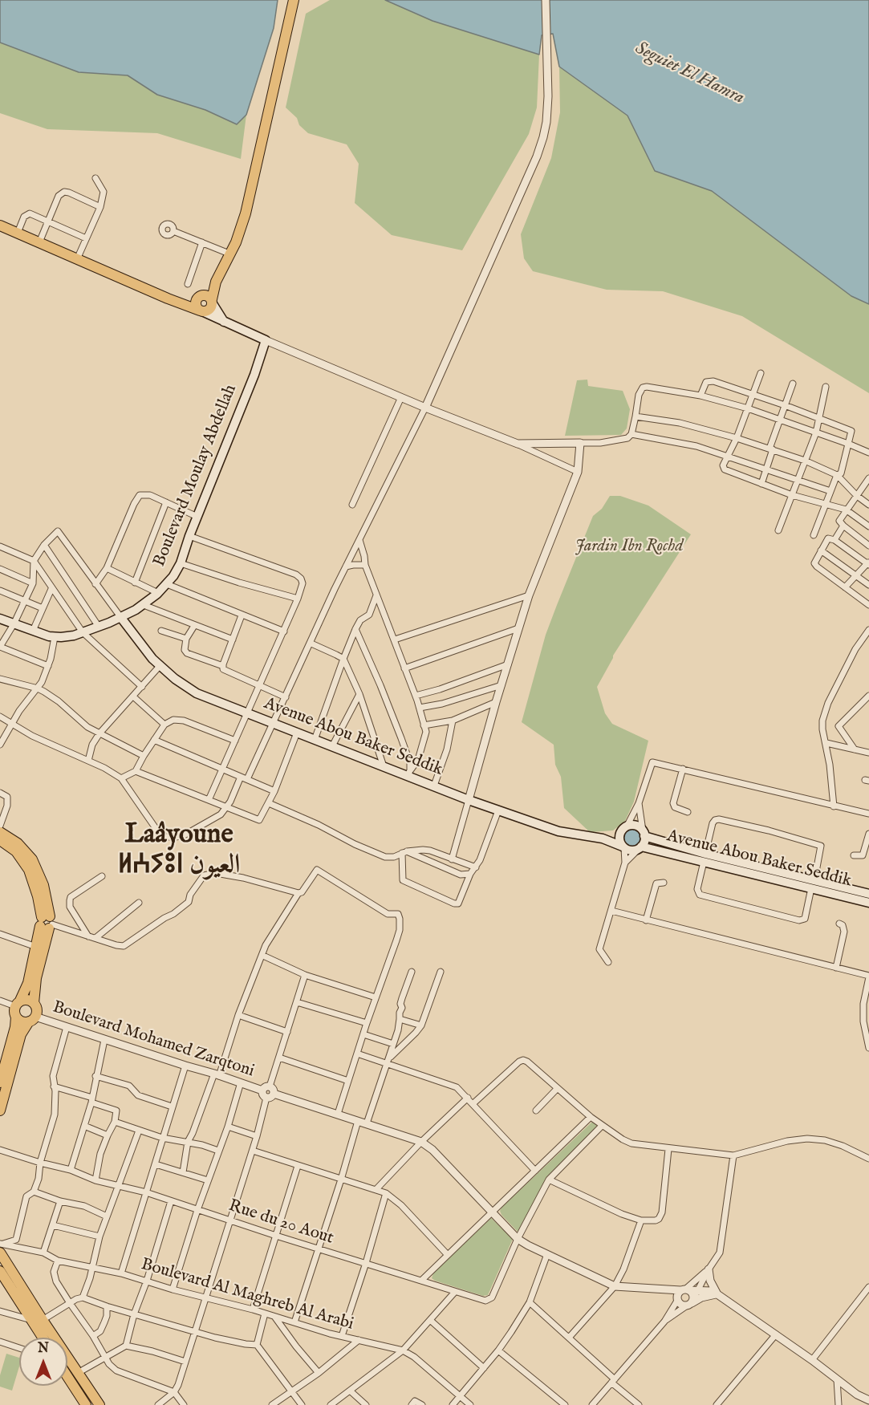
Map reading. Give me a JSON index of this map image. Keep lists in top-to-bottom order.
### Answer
{
  "streets": {
    "main road": ["Boulevard Moulay Abdellah", "Avenue Abou Baker Seddik"],
    "street": ["Boulevard Mohamed Zarqtoni", "Rue du 20 Aout", "Boulevard Al Maghreb Al Arabi"]
  },
  "crossings": [
    ["Boulevard Moulay Abdellah", "Avenue Abou Baker Seddik"]
  ],
  "districts": ["Laâyoune ⵍⵄⵢⵓⵏ العيون"],
  "water": ["Seguiet El Hamra"],
  "parks": ["Jardin Ibn Rochd"],
  "north": "top"
}
